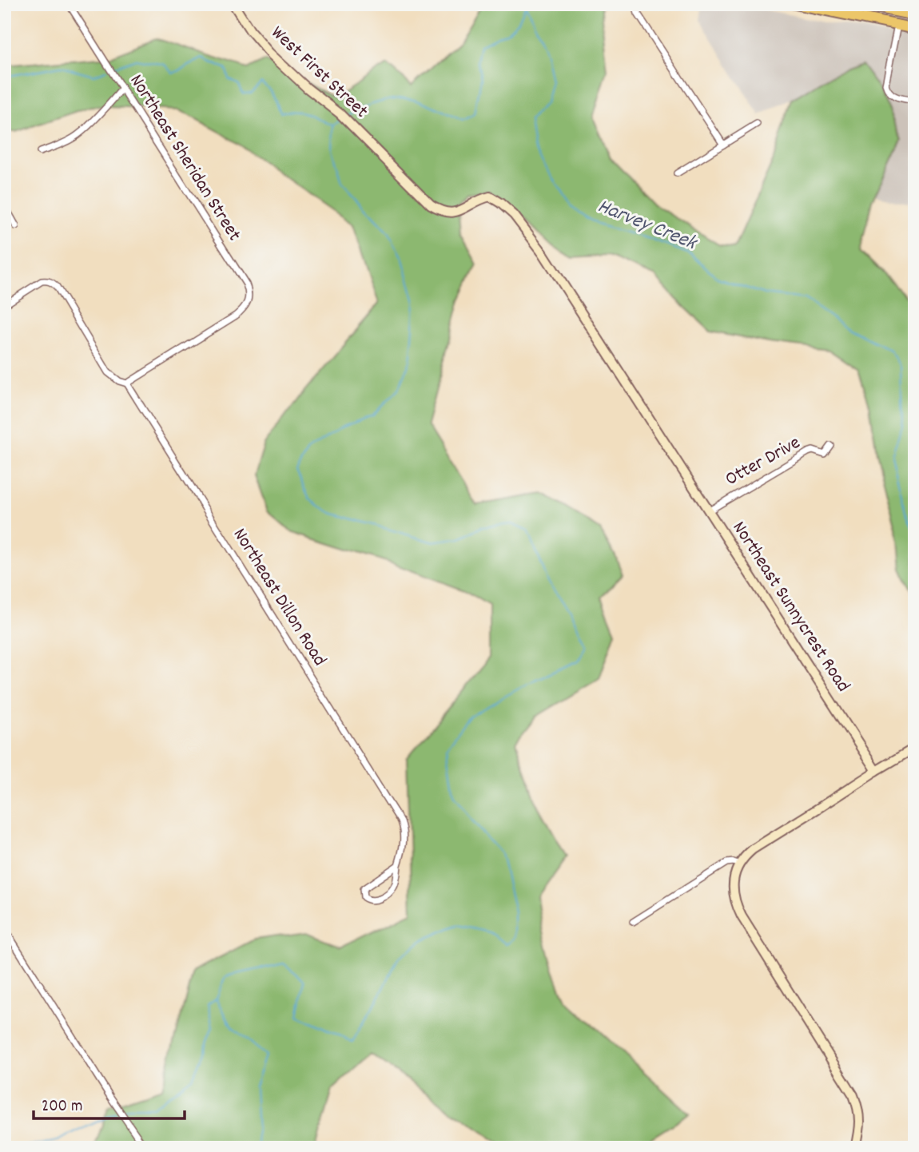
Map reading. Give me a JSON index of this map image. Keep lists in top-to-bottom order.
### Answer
{
  "streets": {
    "street": [
      "West First Street",
      "Northeast Sheridan Street",
      "Otter Drive",
      "Northeast Dillon Road",
      "Northeast Sunnycrest Road"
    ]
  },
  "crossings": [
    ["West First Street", "Northeast Sunnycrest Road"],
    ["Northeast Sheridan Street", "Northeast Dillon Road"],
    ["Otter Drive", "Northeast Sunnycrest Road"]
  ],
  "water": ["Harvey Creek"],
  "scale_bar": "200 m"
}
